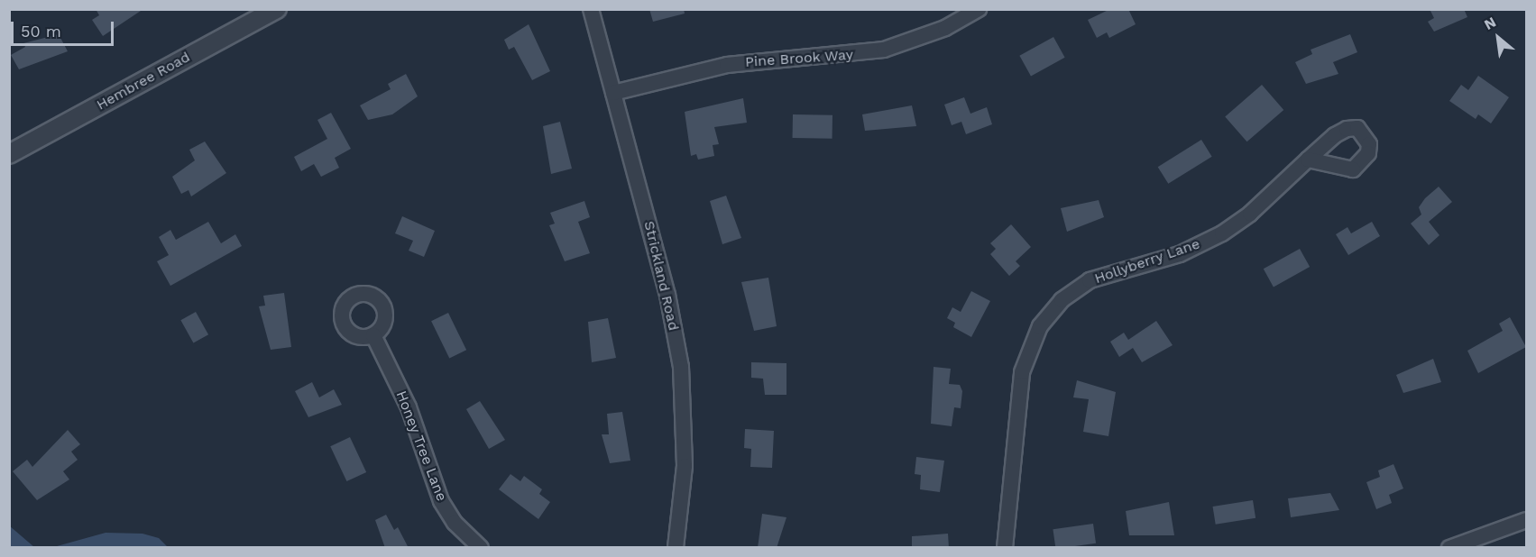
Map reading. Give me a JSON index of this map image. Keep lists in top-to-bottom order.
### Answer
{
  "streets": {
    "street": [
      "Pine Brook Way",
      "Hembree Road",
      "Hollyberry Lane",
      "Strickland Road",
      "Honey Tree Lane"
    ]
  },
  "crossings": [
    ["Pine Brook Way", "Strickland Road"]
  ],
  "scale_bar": "50 m",
  "north": "top left"
}
